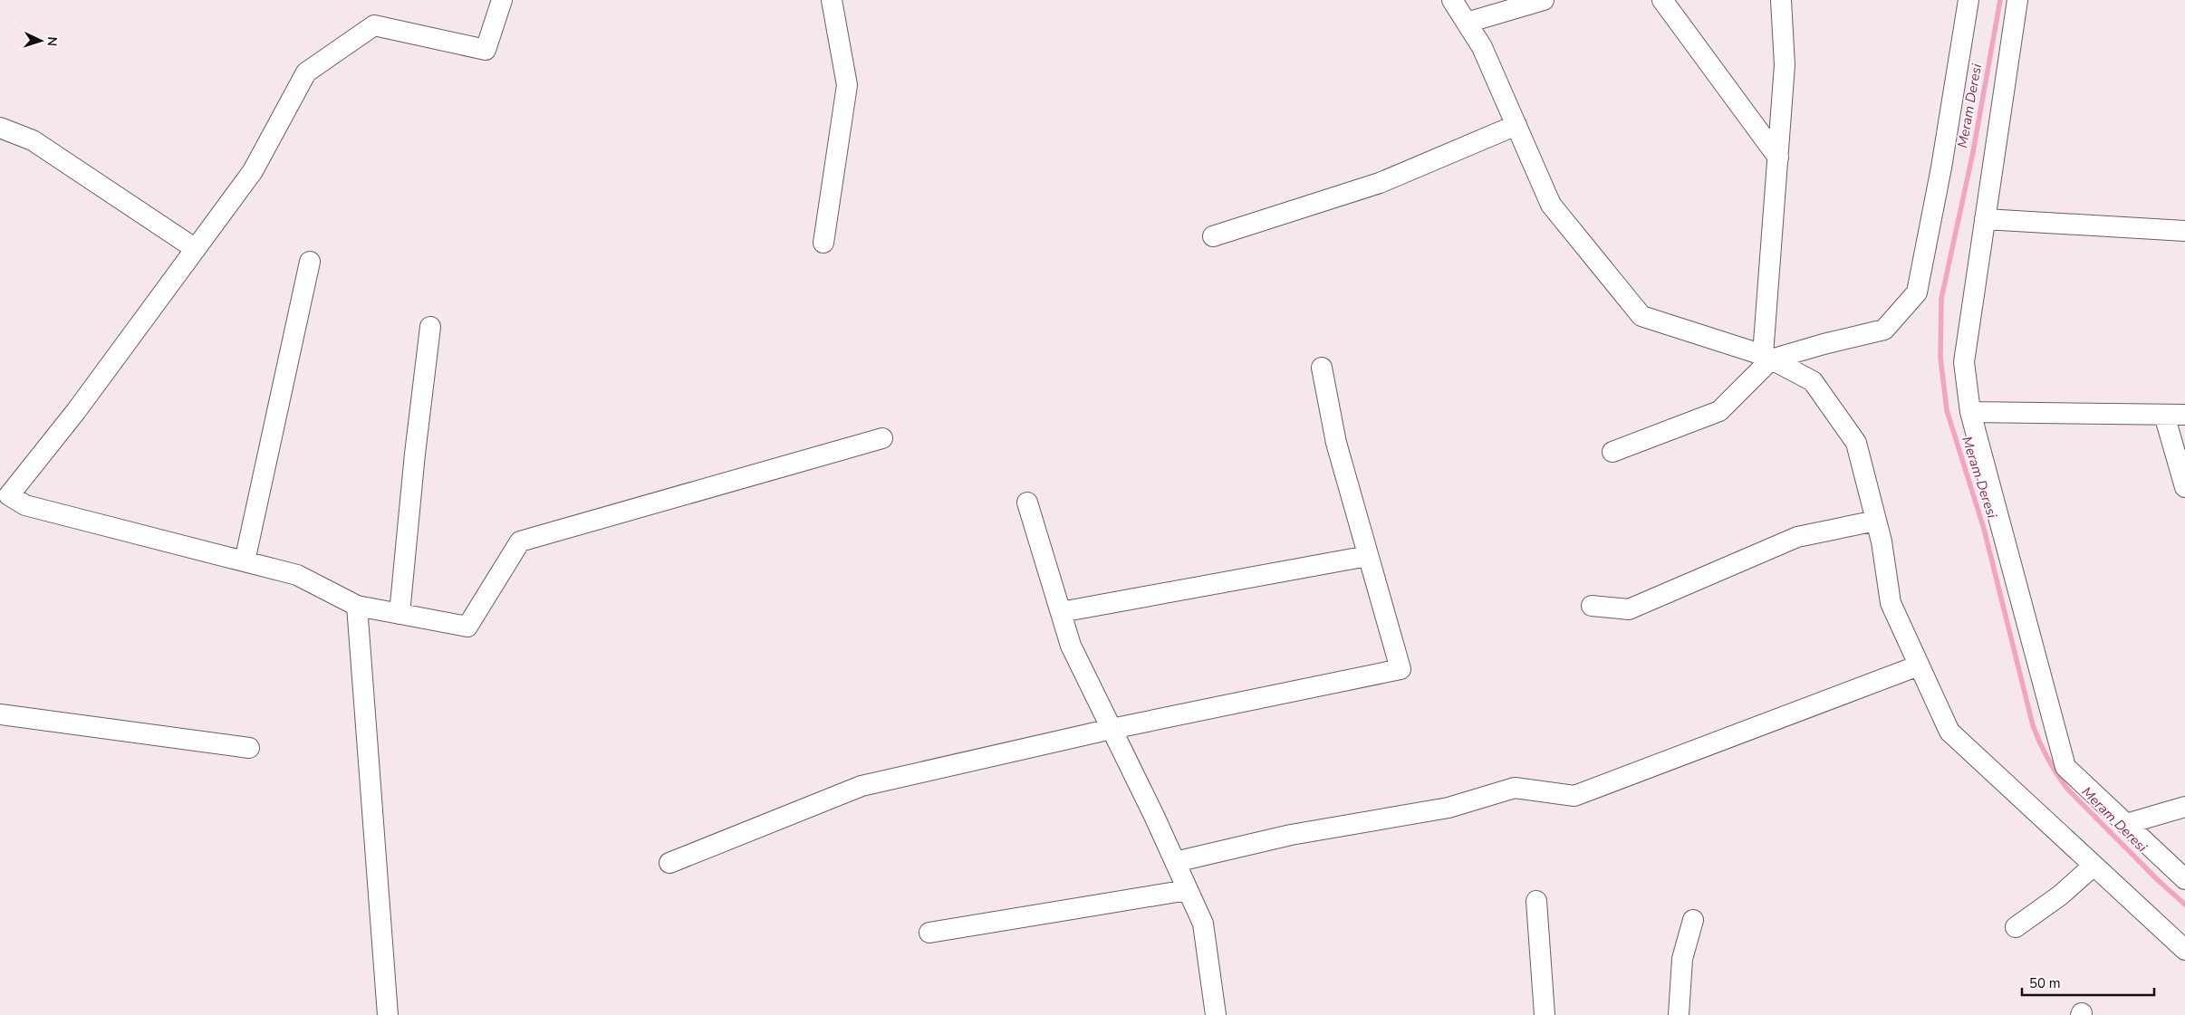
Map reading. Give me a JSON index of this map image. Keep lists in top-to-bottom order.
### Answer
{
  "water": ["Meram Deresi"],
  "scale_bar": "50 m",
  "north": "right"
}
